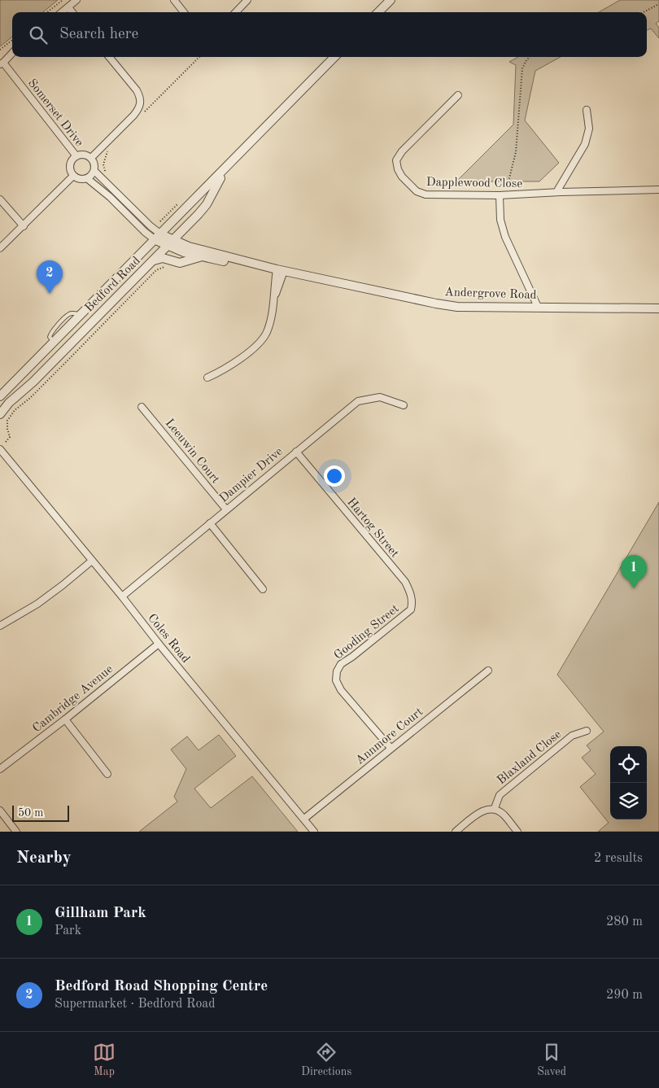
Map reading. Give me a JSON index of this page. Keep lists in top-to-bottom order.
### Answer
{
  "streets": {
    "street": [
      "Somerset Drive",
      "Dapplewood Close",
      "Bedford Road",
      "Andergrove Road",
      "Leeuwin Court",
      "Dampier Drive",
      "Hartog Street",
      "Gooding Street",
      "Coles Road",
      "Cambridge Avenue",
      "Annmore Court",
      "Blaxland Close"
    ]
  },
  "crossings": [
    ["Bedford Road", "Andergrove Road"],
    ["Leeuwin Court", "Dampier Drive"],
    ["Dampier Drive", "Hartog Street"],
    ["Dampier Drive", "Coles Road"],
    ["Hartog Street", "Gooding Street"],
    ["Gooding Street", "Annmore Court"],
    ["Coles Road", "Cambridge Avenue"],
    ["Coles Road", "Annmore Court"]
  ],
  "scale_bar": "50 m",
  "page": {
    "search": "Search here",
    "pins": ["2", "1"],
    "scale": "50 m",
    "heading": ["Nearby", "2 results"],
    "list": [
      {
        "mark": "1",
        "name": "Gillham Park",
        "note": "Park",
        "value": "280 m"
      },
      {
        "mark": "2",
        "name": "Bedford Road Shopping Centre",
        "note": "Supermarket · Bedford Road",
        "value": "290 m"
      }
    ],
    "nav": ["Map", "Directions", "Saved"]
  }
}
